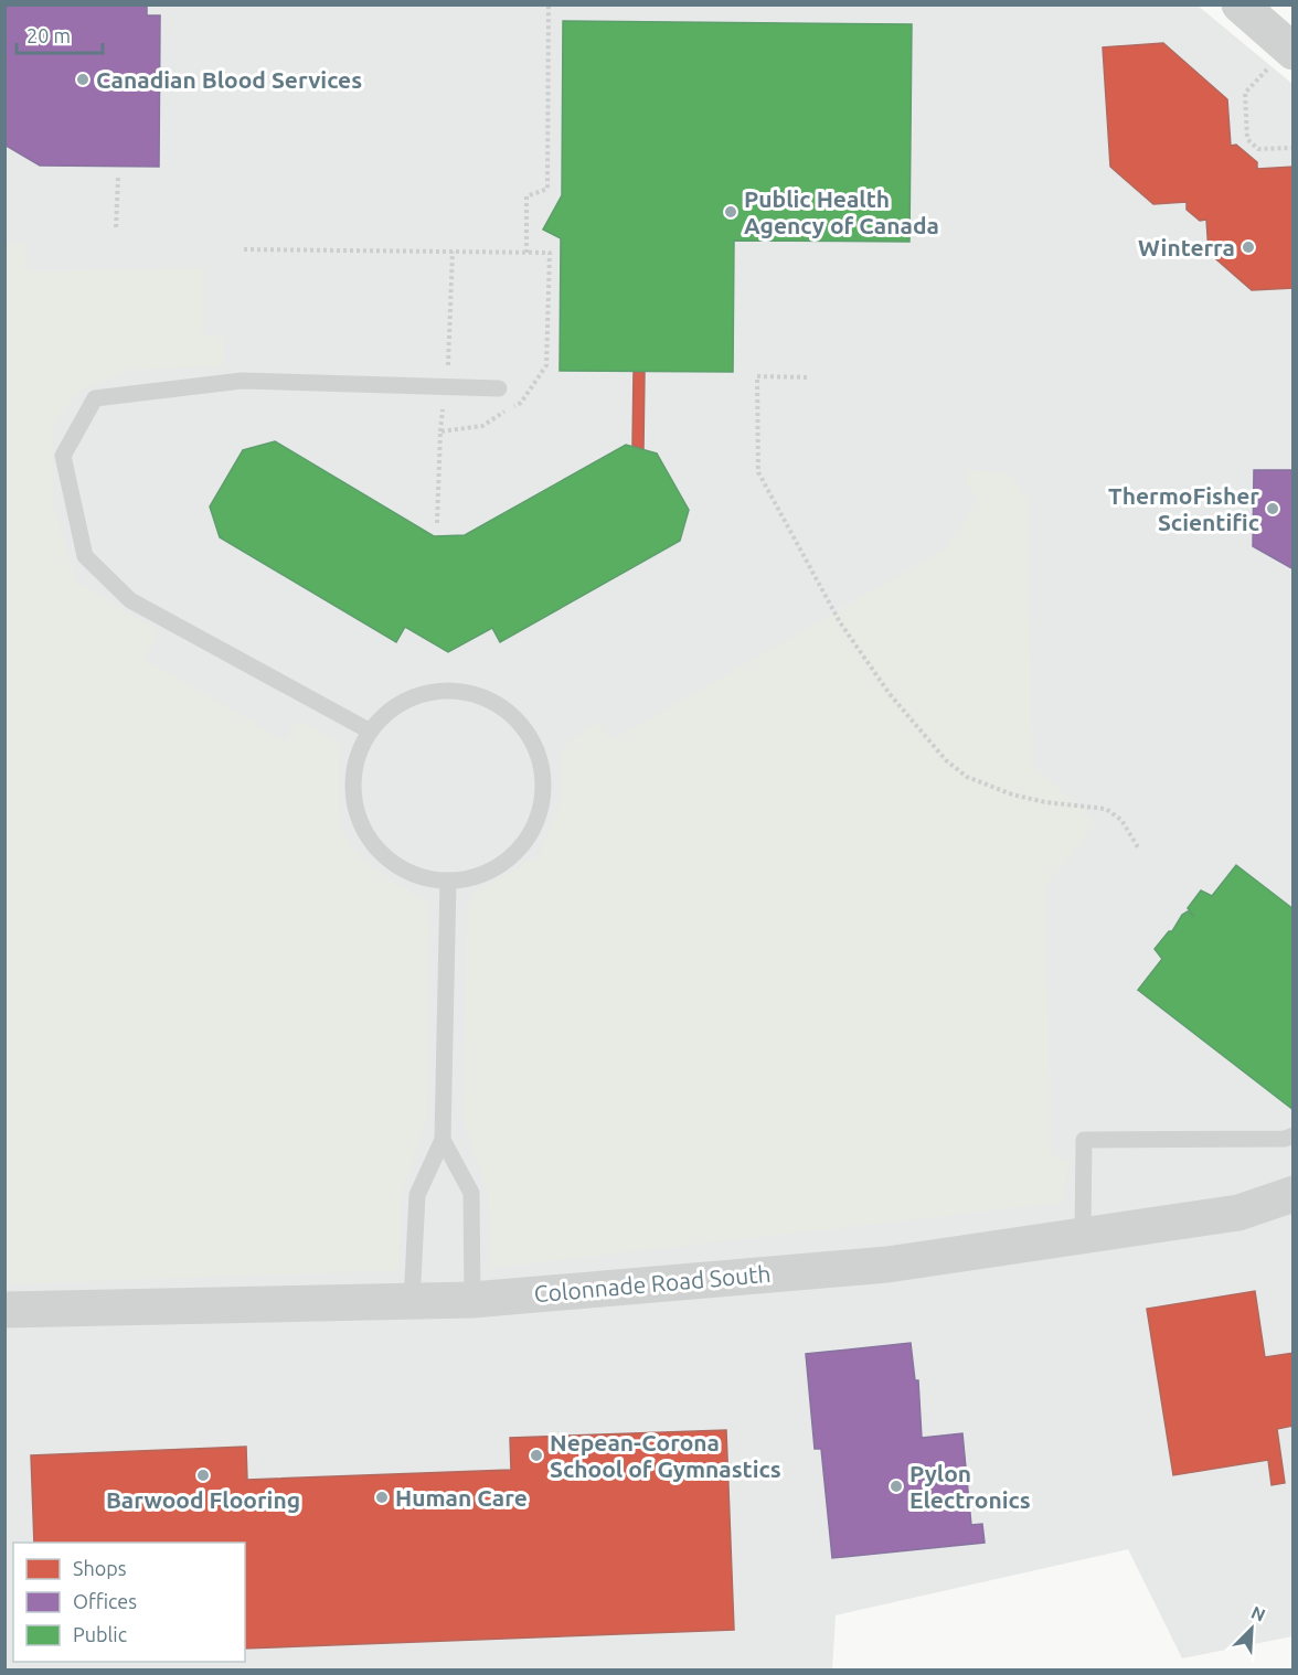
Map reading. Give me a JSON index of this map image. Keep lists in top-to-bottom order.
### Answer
{
  "streets": {
    "street": ["Colonnade Road South"]
  },
  "places": [
    "Canadian Blood Services",
    "Public Health Agency of Canada",
    "Winterra",
    "ThermoFisher Scientific",
    "Nepean-Corona School of Gymnastics",
    "Barwood Flooring",
    "Pylon Electronics",
    "Human Care"
  ],
  "legend": ["Shops", "Offices", "Public"],
  "scale_bar": "20 m",
  "north": "top right"
}
